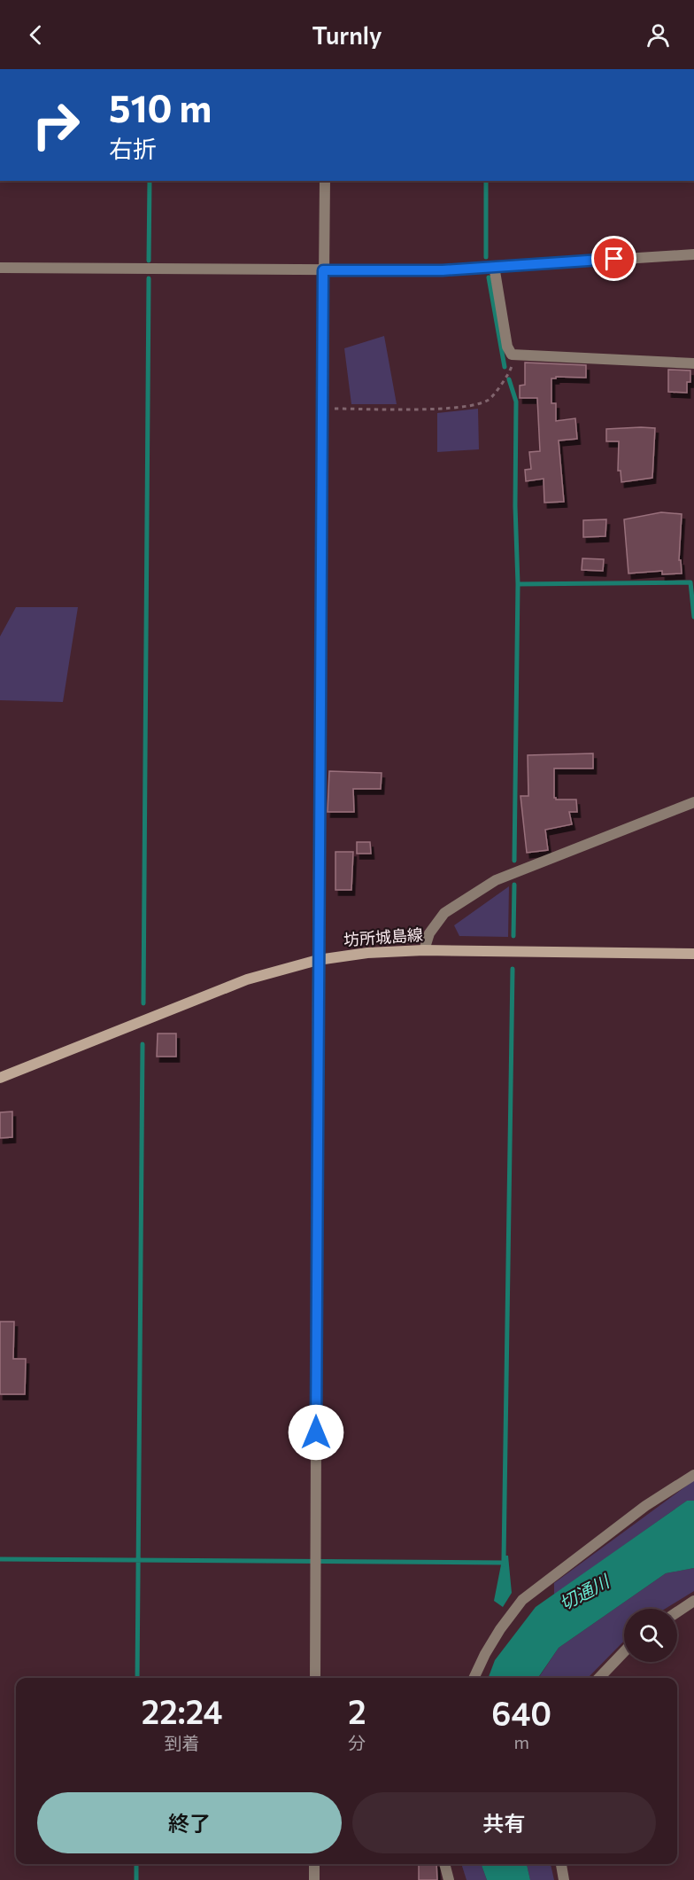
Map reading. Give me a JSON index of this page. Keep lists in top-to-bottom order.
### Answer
{
  "streets": {
    "main road": ["坊所城島線"]
  },
  "water": ["切通川"],
  "page": {
    "header": "Turnly",
    "turn": ["510 m", "右折"],
    "eta": [
      "22:24",
      "到着",
      "2",
      "分",
      "640",
      "m"
    ],
    "buttons": ["終了", "共有"]
  }
}
